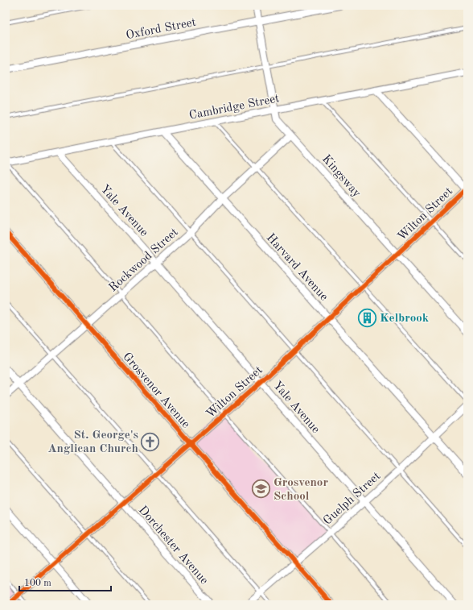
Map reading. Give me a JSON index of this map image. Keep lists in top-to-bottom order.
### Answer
{
  "streets": {
    "street": [
      "Oxford Street",
      "Cambridge Street",
      "Kingsway",
      "Yale Avenue",
      "Wilton Street",
      "Rockwood Street",
      "Harvard Avenue",
      "Grosvenor Avenue",
      "Guelph Street",
      "Dorchester Avenue"
    ]
  },
  "crossings": [
    ["Oxford Street", "Kingsway"],
    ["Cambridge Street", "Kingsway"],
    ["Cambridge Street", "Yale Avenue"],
    ["Cambridge Street", "Harvard Avenue"],
    ["Kingsway", "Wilton Street"],
    ["Kingsway", "Rockwood Street"],
    ["Yale Avenue", "Wilton Street"],
    ["Yale Avenue", "Rockwood Street"],
    ["Yale Avenue", "Guelph Street"],
    ["Wilton Street", "Harvard Avenue"],
    ["Wilton Street", "Grosvenor Avenue"],
    ["Wilton Street", "Dorchester Avenue"],
    ["Rockwood Street", "Harvard Avenue"],
    ["Rockwood Street", "Grosvenor Avenue"],
    ["Rockwood Street", "Dorchester Avenue"],
    ["Harvard Avenue", "Guelph Street"],
    ["Grosvenor Avenue", "Guelph Street"]
  ],
  "places": {
    "building": ["Kelbrook"],
    "church": ["St. George's Anglican Church"],
    "school or university": ["Grosvenor School"]
  },
  "scale_bar": "100 m"
}
